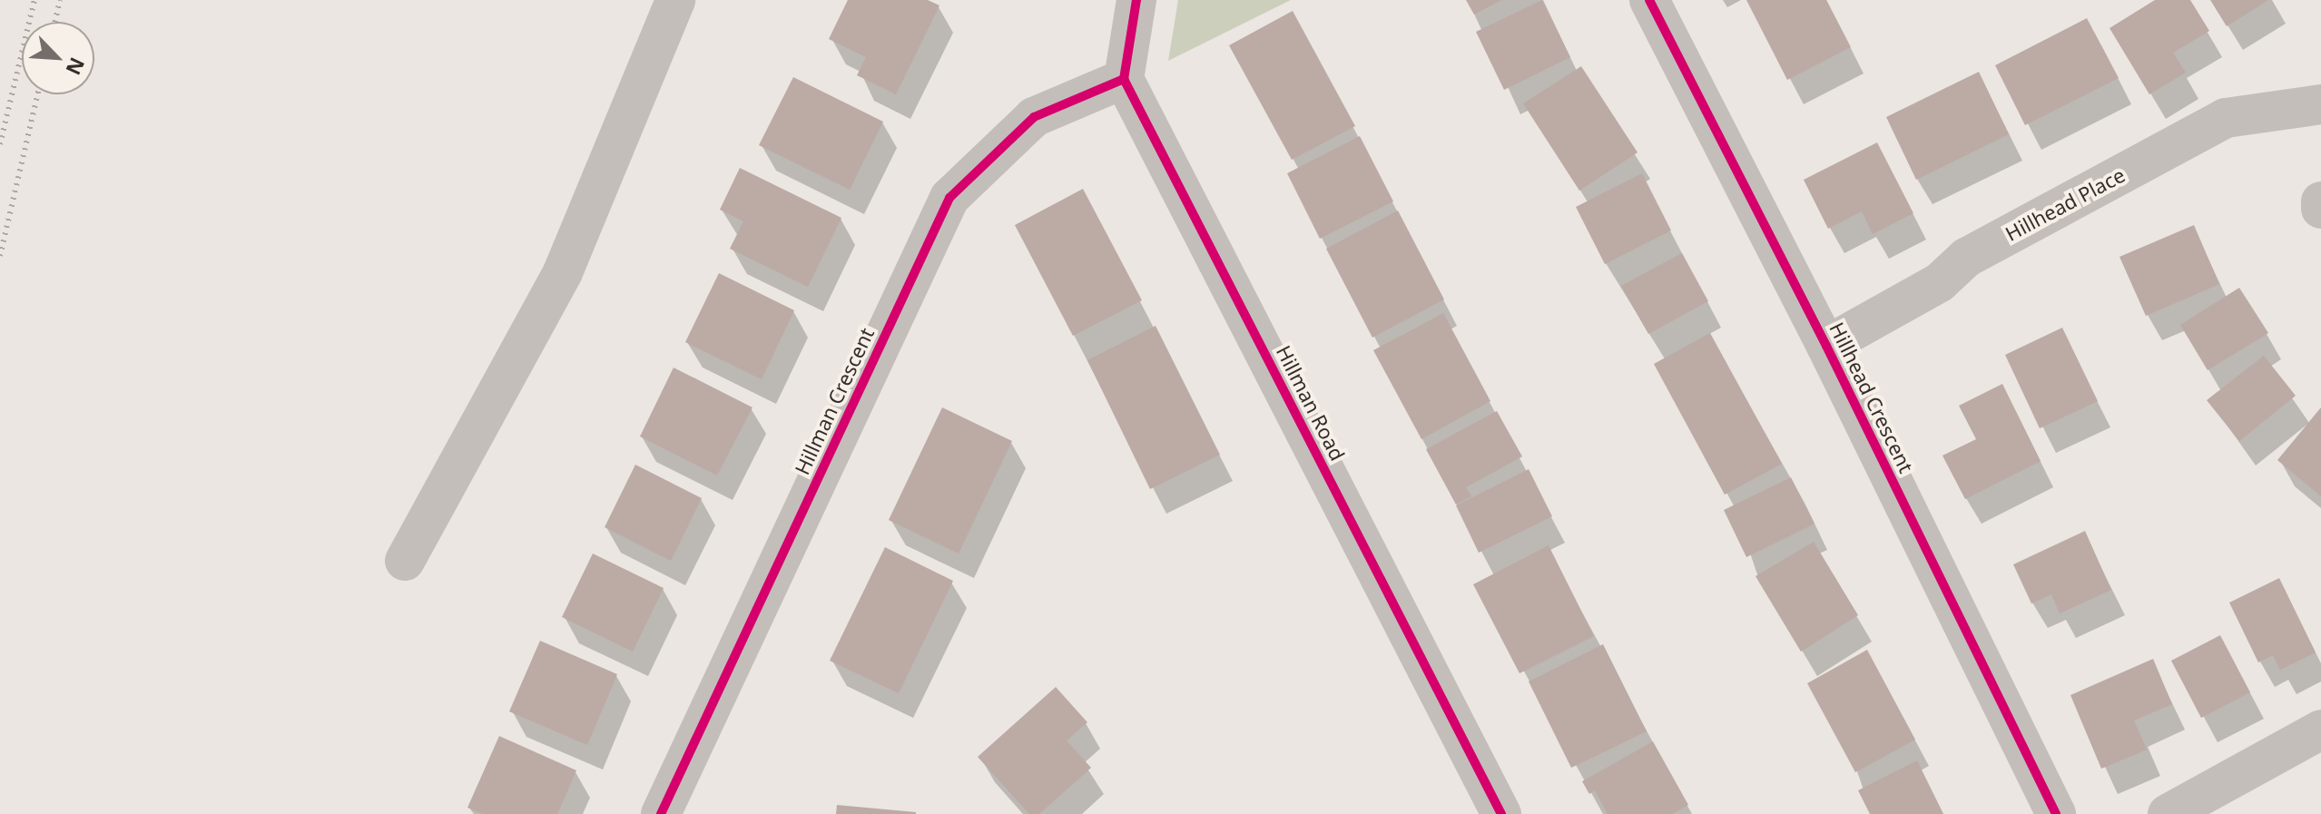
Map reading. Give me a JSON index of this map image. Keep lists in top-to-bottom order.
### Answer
{
  "streets": {
    "street": [
      "Hillhead Place",
      "Hillhead Crescent",
      "Hillman Crescent",
      "Hillman Road"
    ]
  },
  "crossings": [
    ["Hillhead Place", "Hillhead Crescent"],
    ["Hillman Crescent", "Hillman Road"]
  ],
  "north": "bottom right"
}
